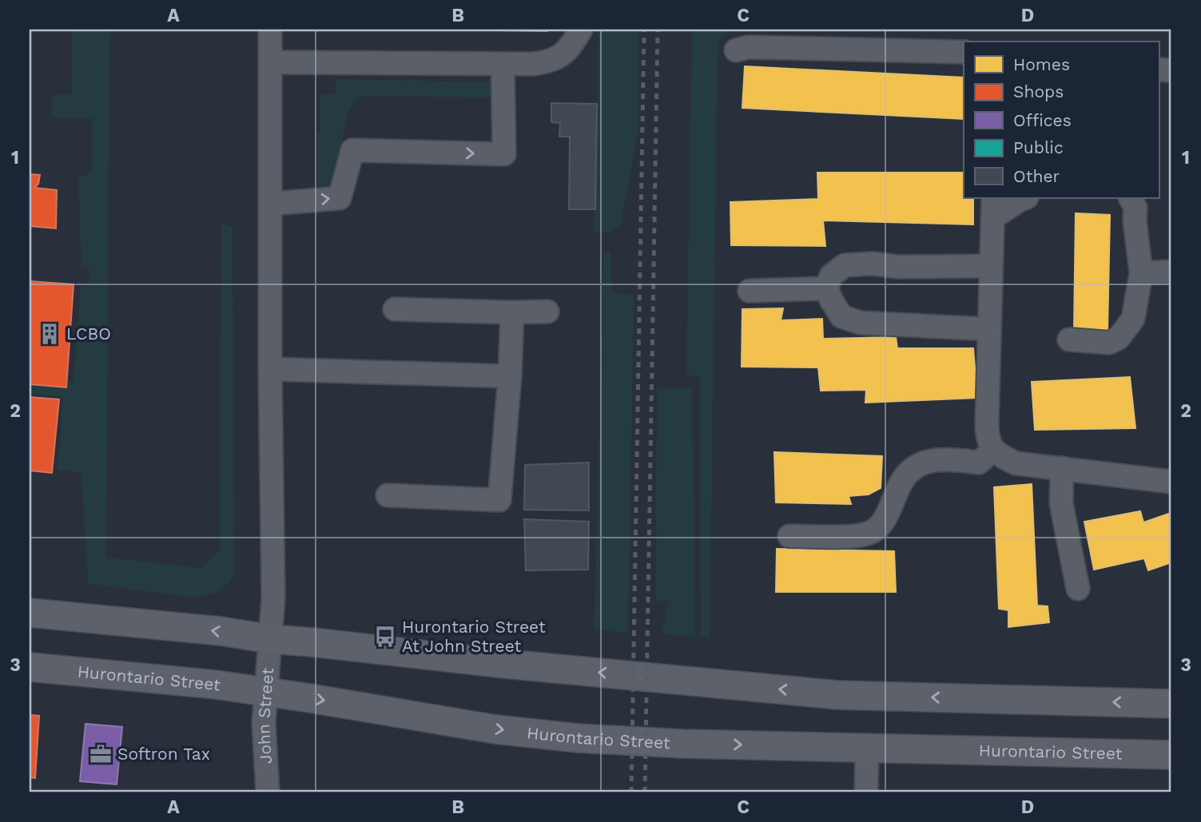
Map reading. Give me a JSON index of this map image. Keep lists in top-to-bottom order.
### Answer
{
  "streets": {
    "main road": ["Hurontario Street"],
    "street": ["John Street"]
  },
  "crossings": [
    ["Hurontario Street", "John Street"]
  ],
  "places": {
    "building": ["LCBO"],
    "bus stop": ["Hurontario Street At John Street"],
    "office": ["Softron Tax"]
  },
  "legend": [
    "Homes",
    "Shops",
    "Offices",
    "Public",
    "Other"
  ],
  "grid": {
    "columns": [
      "A",
      "B",
      "C",
      "D"
    ],
    "rows": ["1", "2", "3"]
  }
}
